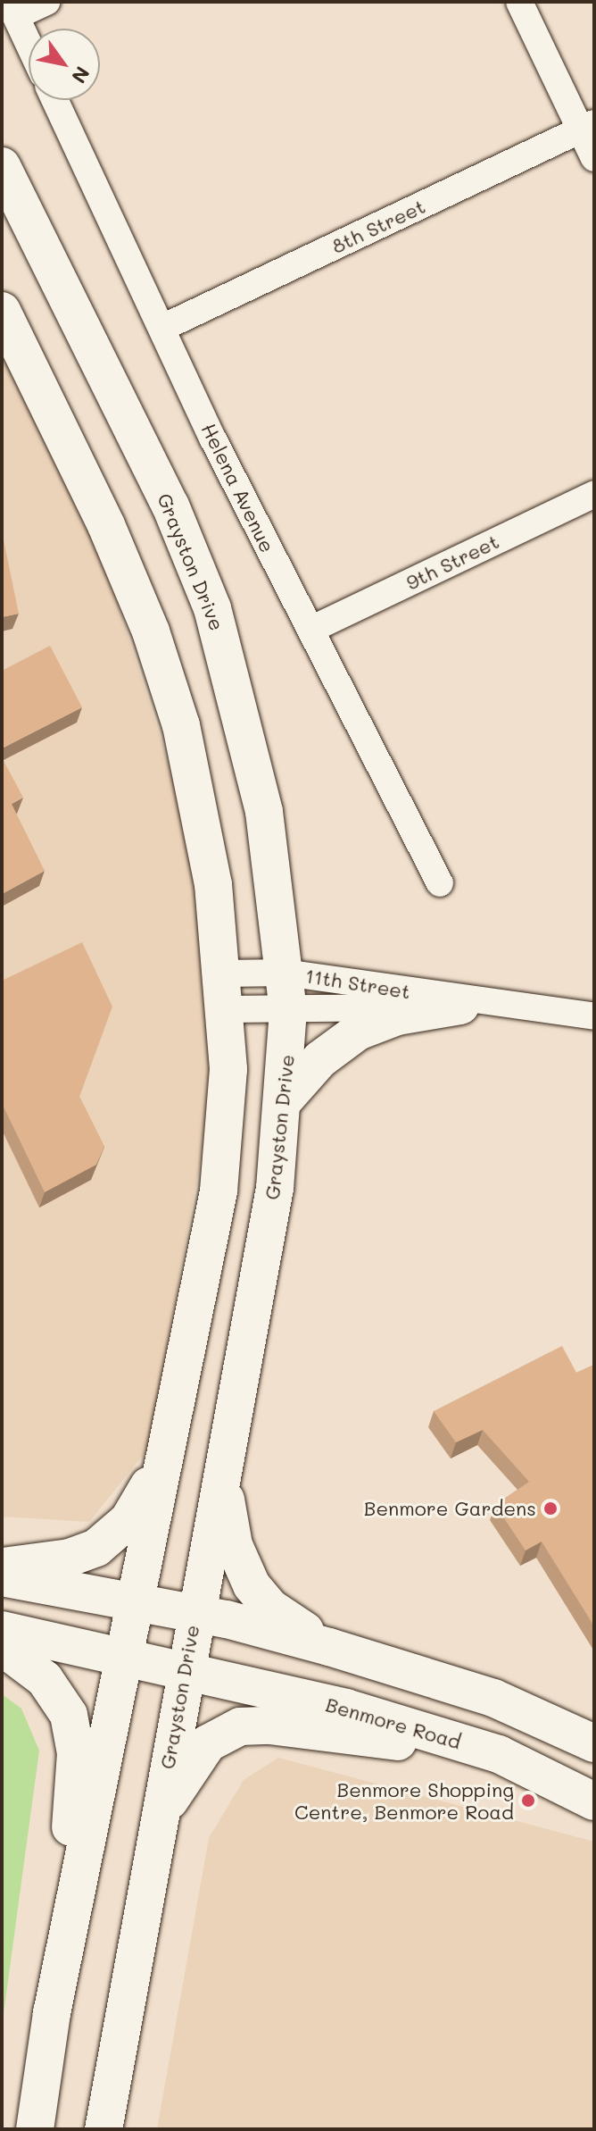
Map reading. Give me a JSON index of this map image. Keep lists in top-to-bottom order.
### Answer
{
  "streets": {
    "main road": ["Grayston Drive", "Benmore Road"],
    "street": [
      "8th Street",
      "Helena Avenue",
      "9th Street",
      "11th Street"
    ]
  },
  "crossings": [
    ["8th Street", "Helena Avenue"],
    ["Helena Avenue", "9th Street"],
    ["Grayston Drive", "11th Street"],
    ["Grayston Drive", "Benmore Road"]
  ],
  "places": ["Benmore Gardens", "Benmore Shopping Centre, Benmore Road"],
  "north": "bottom right"
}
